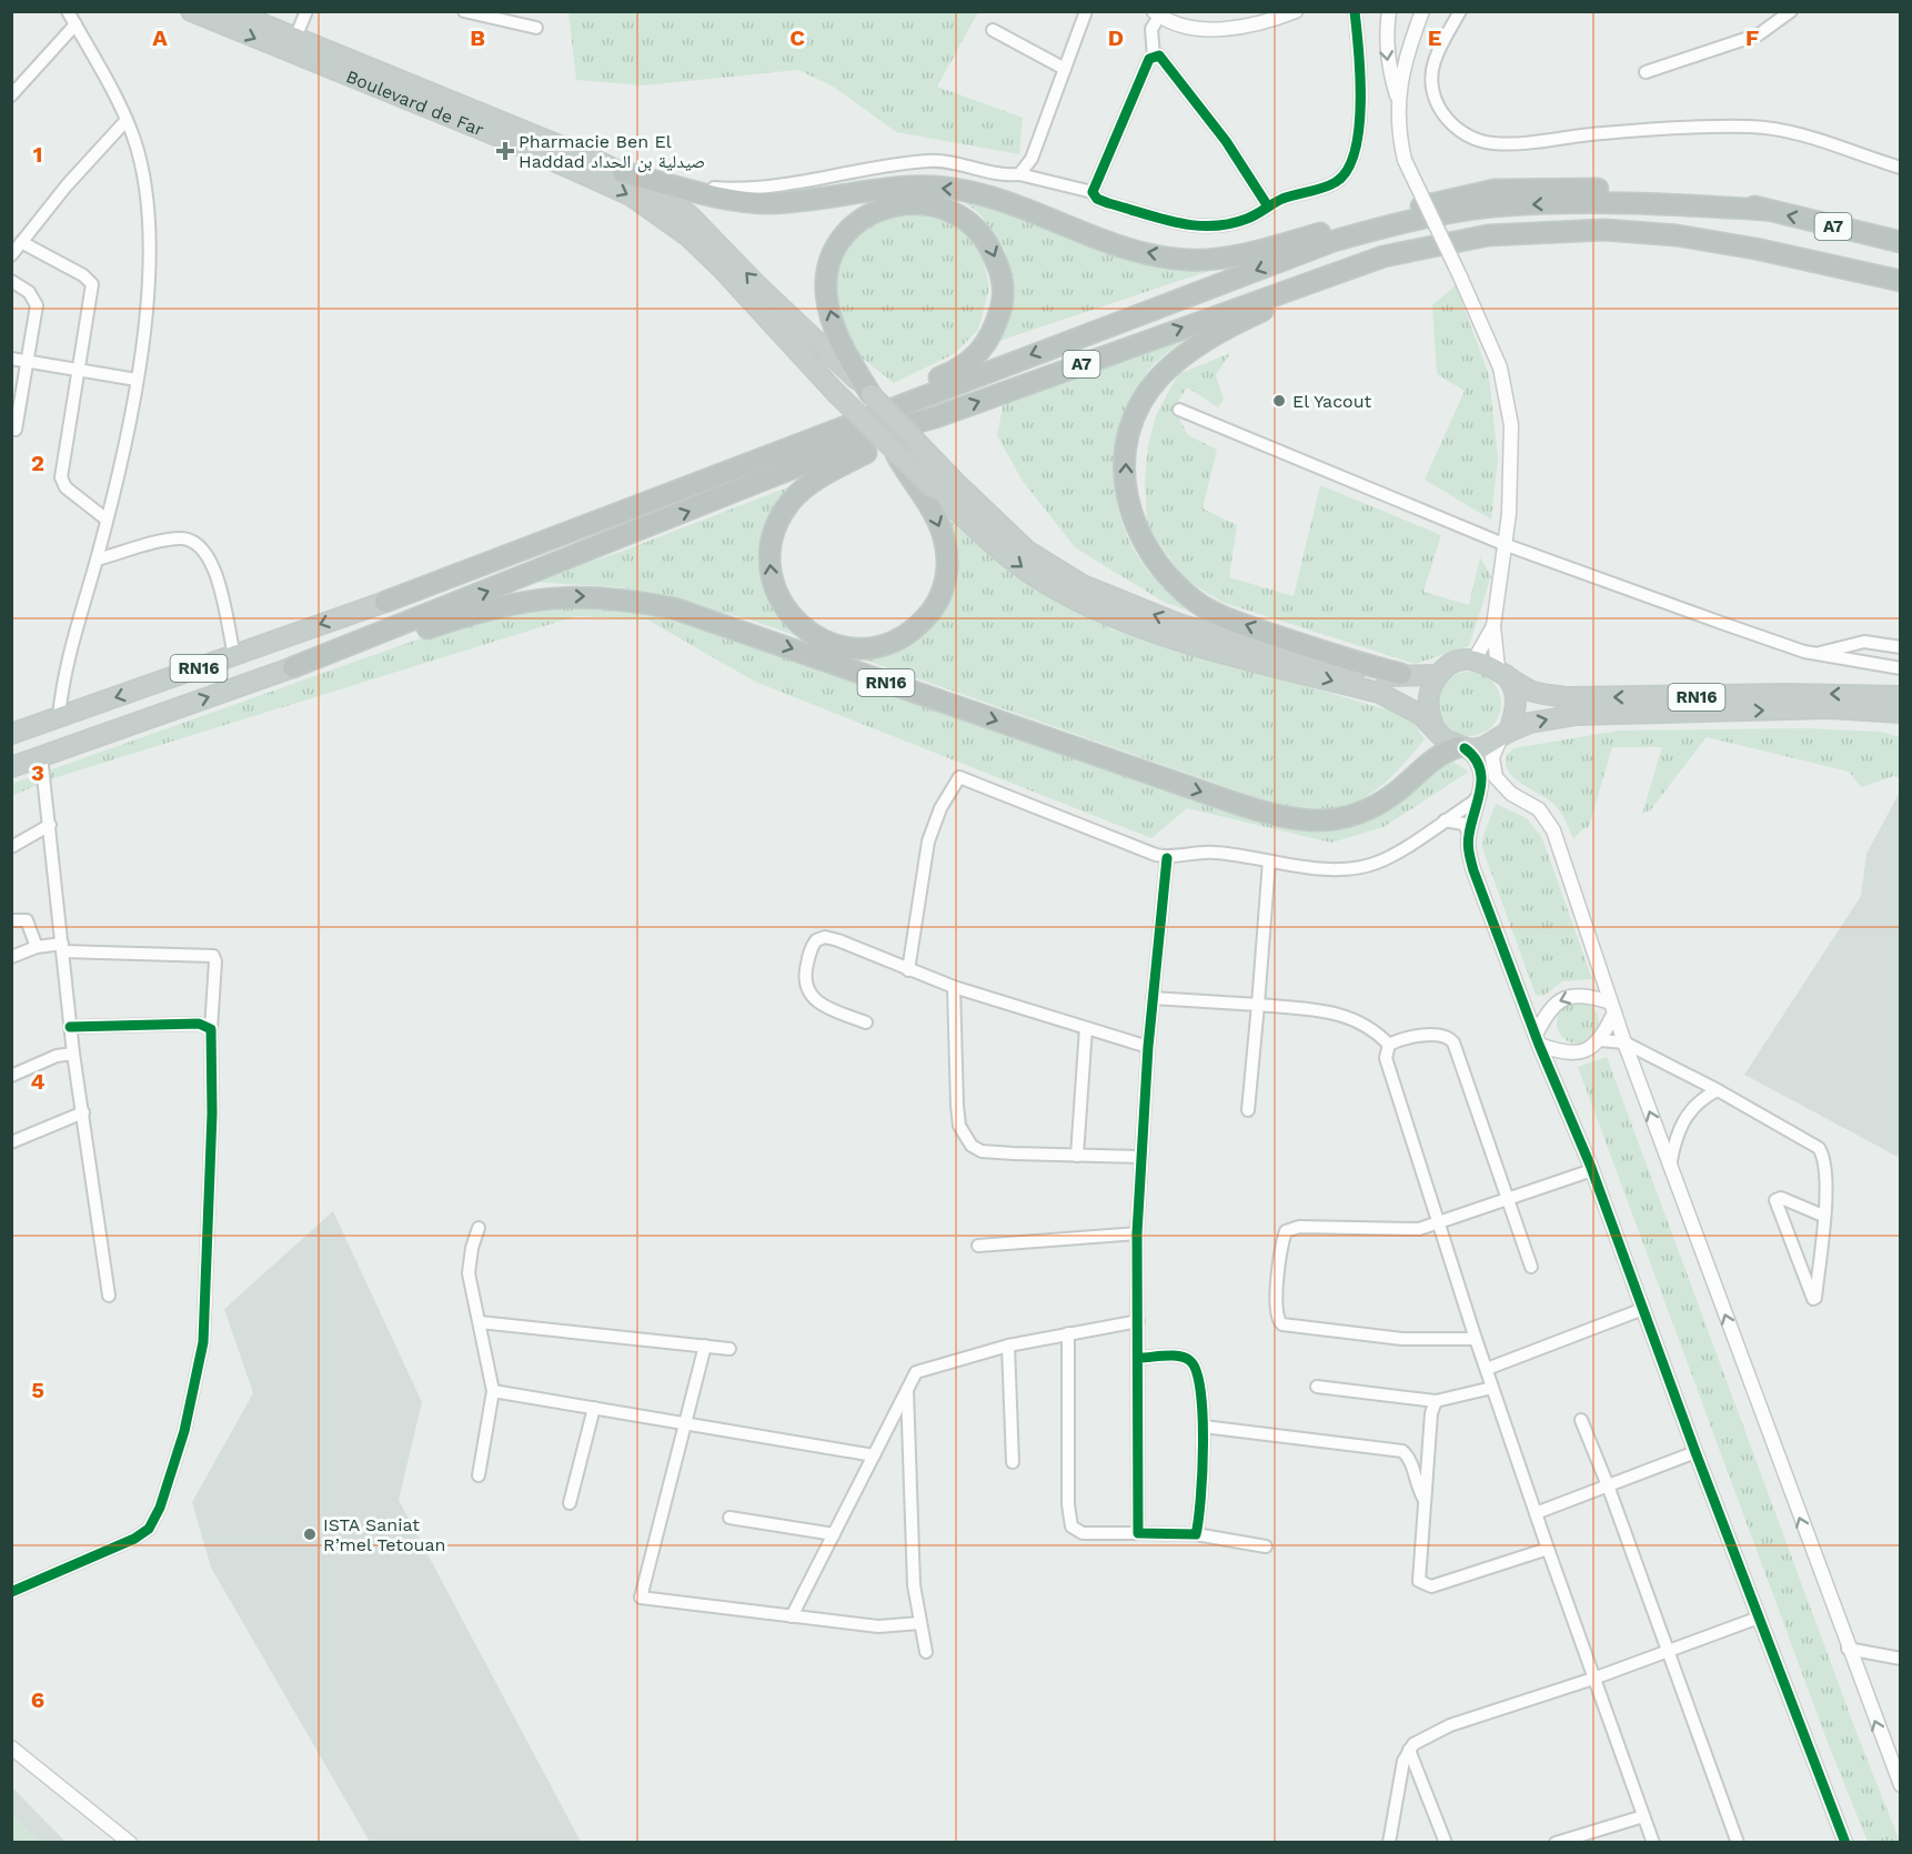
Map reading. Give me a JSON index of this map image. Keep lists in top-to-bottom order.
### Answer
{
  "streets": {
    "highway": ["Boulevard de Far", "A7", "RN16"]
  },
  "crossings": [
    ["Boulevard de Far", "RN16"],
    ["A7", "RN16"]
  ],
  "places": {
    "health": ["Pharmacie Ben El Haddad صيدلية بن الحداد"],
    "other": ["El Yacout", "ISTA Saniat R’mel Tetouan"]
  },
  "grid": {
    "columns": [
      "A",
      "B",
      "C",
      "D",
      "E",
      "F"
    ],
    "rows": [
      "1",
      "2",
      "3",
      "4",
      "5",
      "6"
    ]
  }
}
